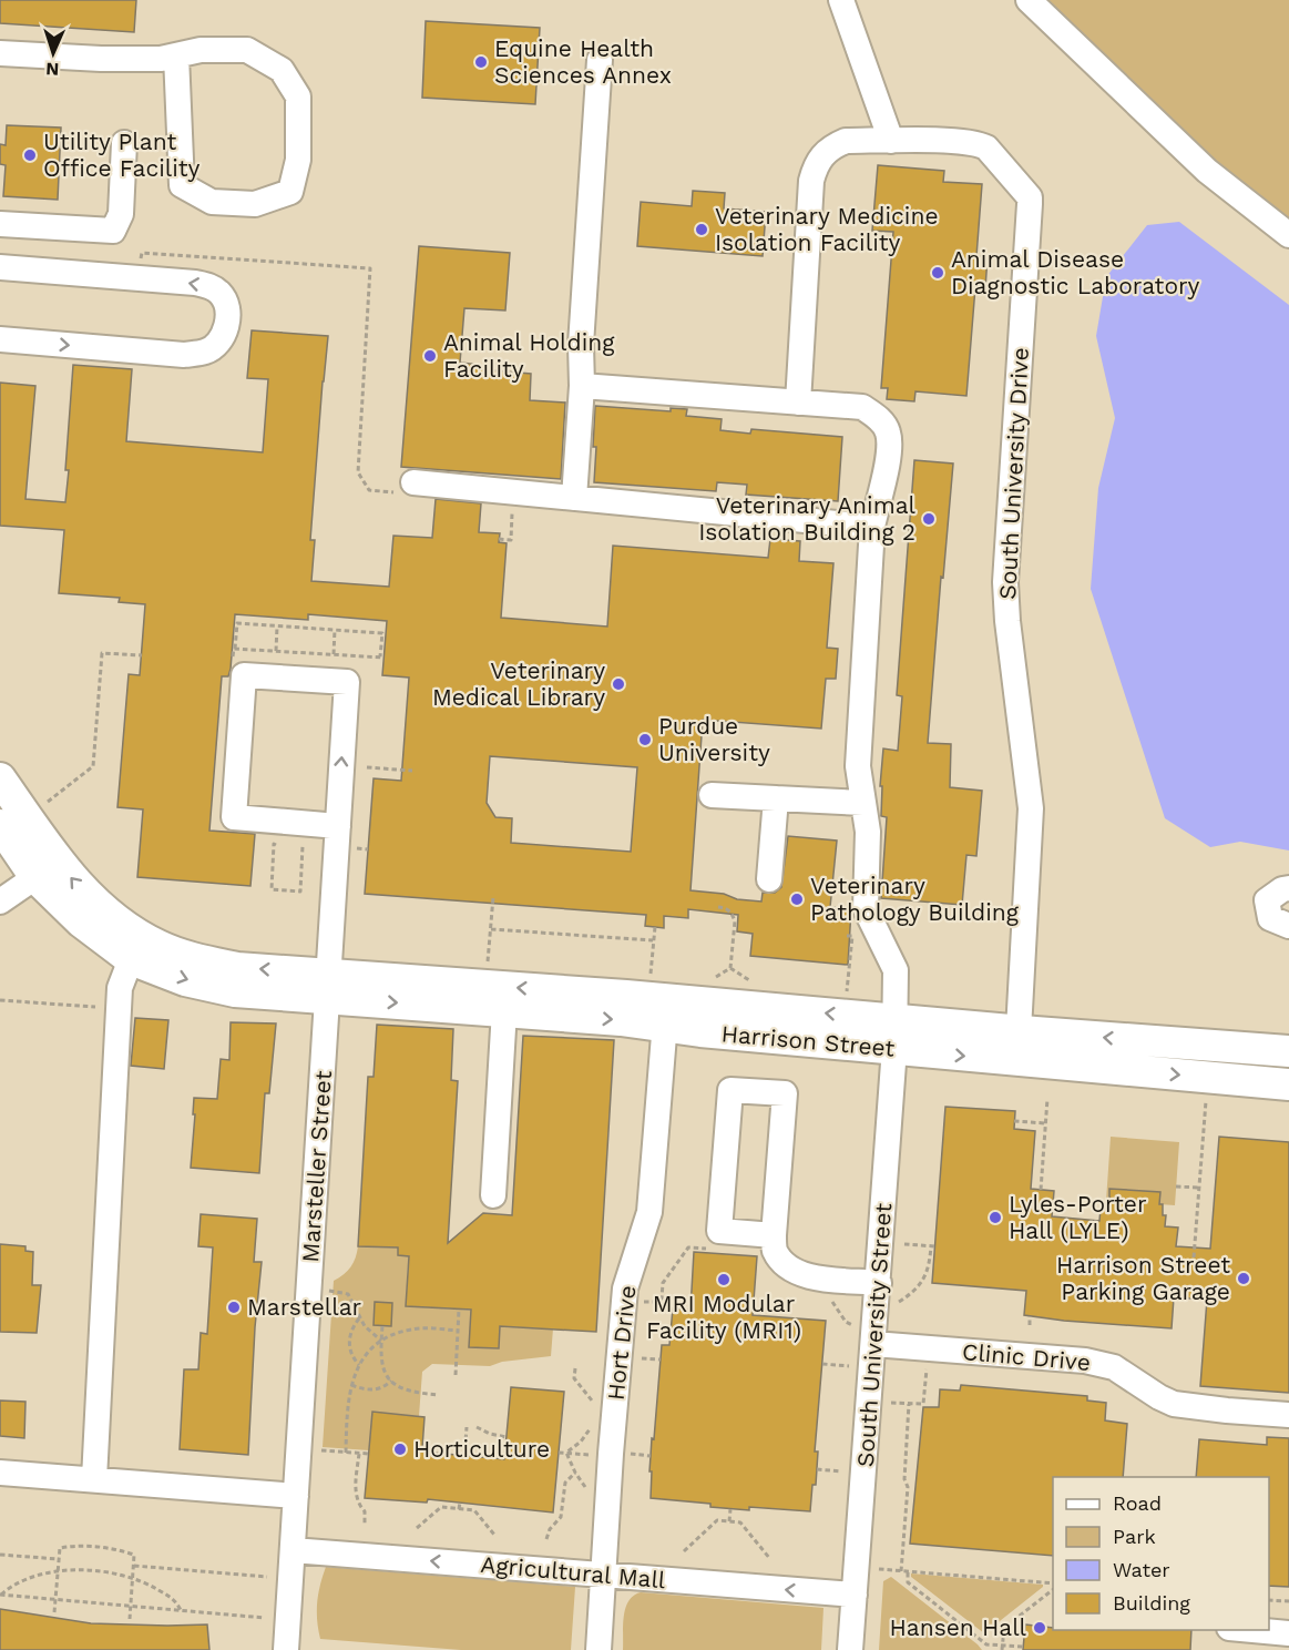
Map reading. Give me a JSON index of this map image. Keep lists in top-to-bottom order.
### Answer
{
  "streets": {
    "main road": ["Harrison Street"],
    "street": [
      "South University Drive",
      "Marsteller Street",
      "South University Street",
      "Hort Drive",
      "Clinic Drive",
      "Agricultural Mall"
    ]
  },
  "crossings": [
    ["South University Drive", "Harrison Street"],
    ["South University Drive", "South University Street"],
    ["Harrison Street", "Marsteller Street"],
    ["Harrison Street", "South University Street"],
    ["Harrison Street", "Hort Drive"],
    ["Marsteller Street", "Agricultural Mall"],
    ["South University Street", "Clinic Drive"],
    ["South University Street", "Agricultural Mall"],
    ["Hort Drive", "Agricultural Mall"]
  ],
  "one_way": ["Agricultural Mall"],
  "places": [
    "Equine Health Sciences Annex",
    "Utility Plant Office Facility",
    "Veterinary Medicine Isolation Facility",
    "Animal Disease Diagnostic Laboratory",
    "Animal Holding Facility",
    "Veterinary Animal Isolation Building 2",
    "Veterinary Medical Library",
    "Purdue University",
    "Veterinary Pathology Building",
    "Lyles-Porter Hall (LYLE)",
    "Harrison Street Parking Garage",
    "MRI Modular Facility (MRI1)",
    "Marstellar",
    "Horticulture",
    "Hansen Hall"
  ],
  "legend": [
    "Road",
    "Park",
    "Water",
    "Building"
  ],
  "north": "bottom"
}
